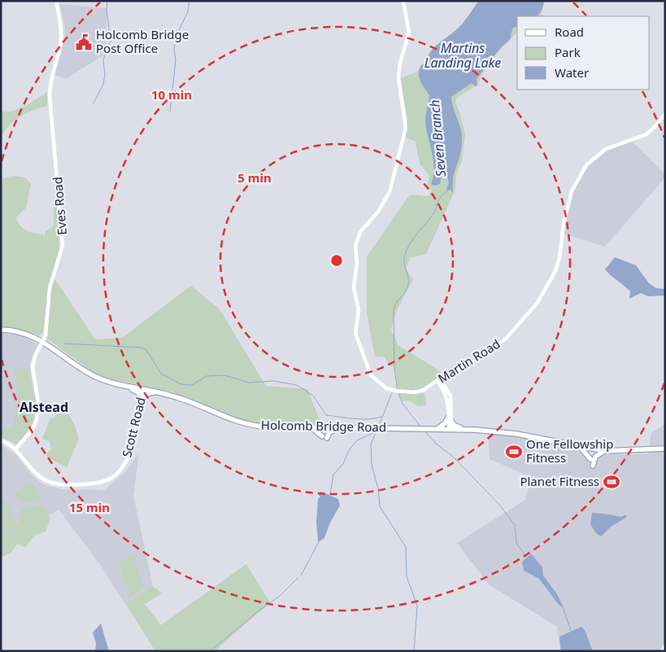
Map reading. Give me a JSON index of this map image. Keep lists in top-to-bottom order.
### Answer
{
  "streets": {
    "main road": ["Holcomb Bridge Road"],
    "street": ["Eves Road", "Martin Road", "Scott Road"]
  },
  "crossings": [
    ["Eves Road", "Holcomb Bridge Road"],
    ["Eves Road", "Scott Road"],
    ["Holcomb Bridge Road", "Scott Road"]
  ],
  "districts": ["Alstead"],
  "water": ["Martins Landing Lake", "Seven Branch"],
  "places": {
    "public building": ["Holcomb Bridge Post Office"],
    "sports": ["One Fellowship Fitness", "Planet Fitness"]
  },
  "legend": ["Road", "Park", "Water"],
  "rings": ["10 min", "5 min", "15 min"]
}
